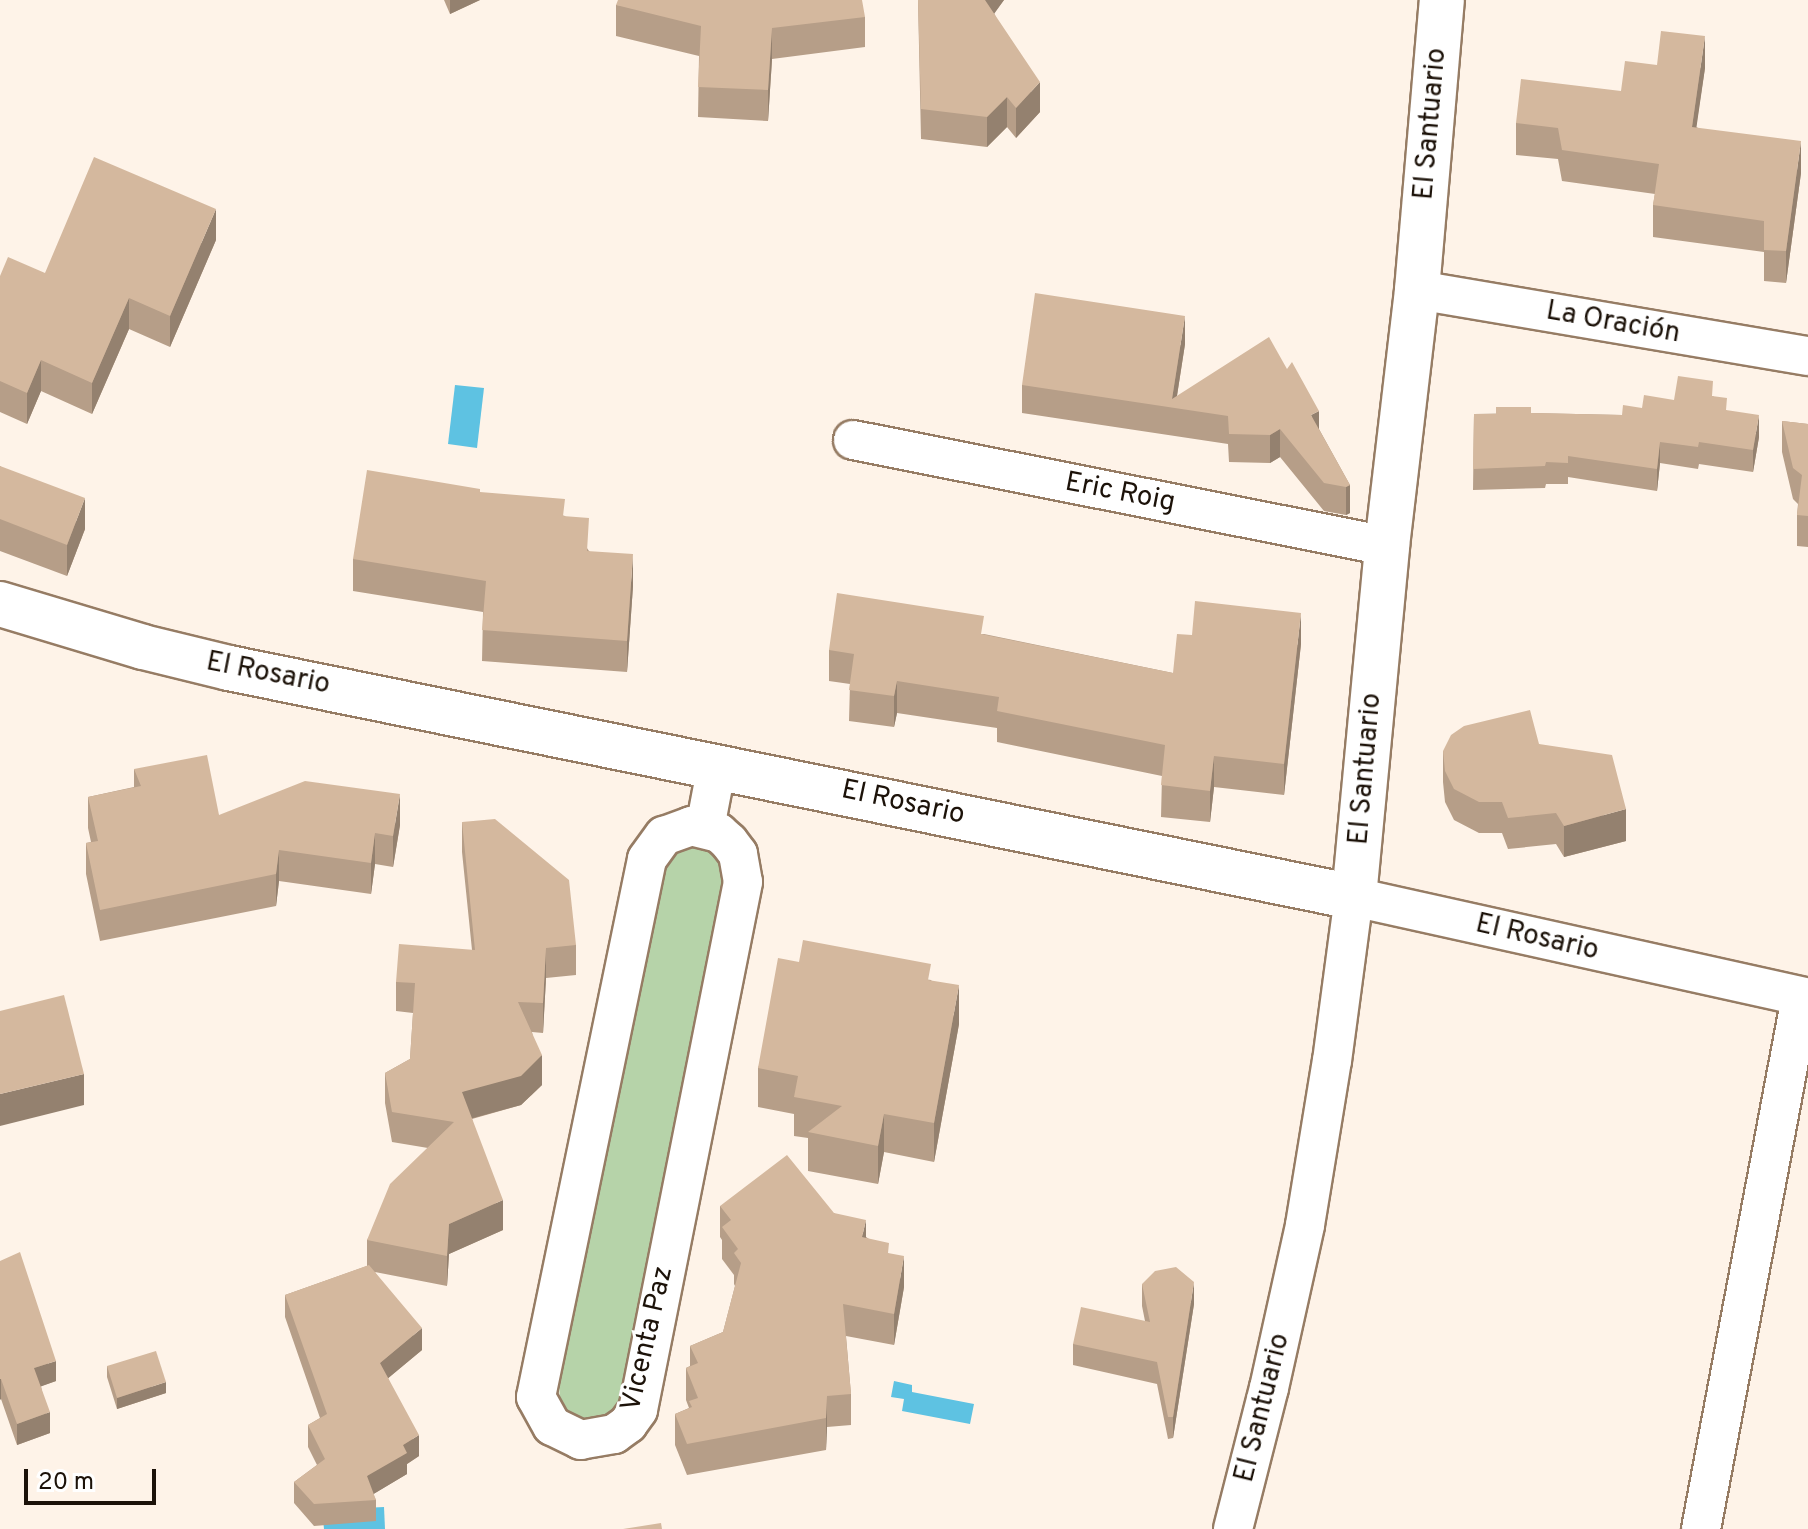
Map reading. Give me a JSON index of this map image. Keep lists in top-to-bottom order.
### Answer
{
  "streets": {
    "street": [
      "El Santuario",
      "La Oración",
      "Eric Roig",
      "El Rosario",
      "Vicenta Paz"
    ]
  },
  "crossings": [
    ["El Santuario", "La Oración"],
    ["El Santuario", "Eric Roig"],
    ["El Santuario", "El Rosario"]
  ],
  "scale_bar": "20 m"
}
